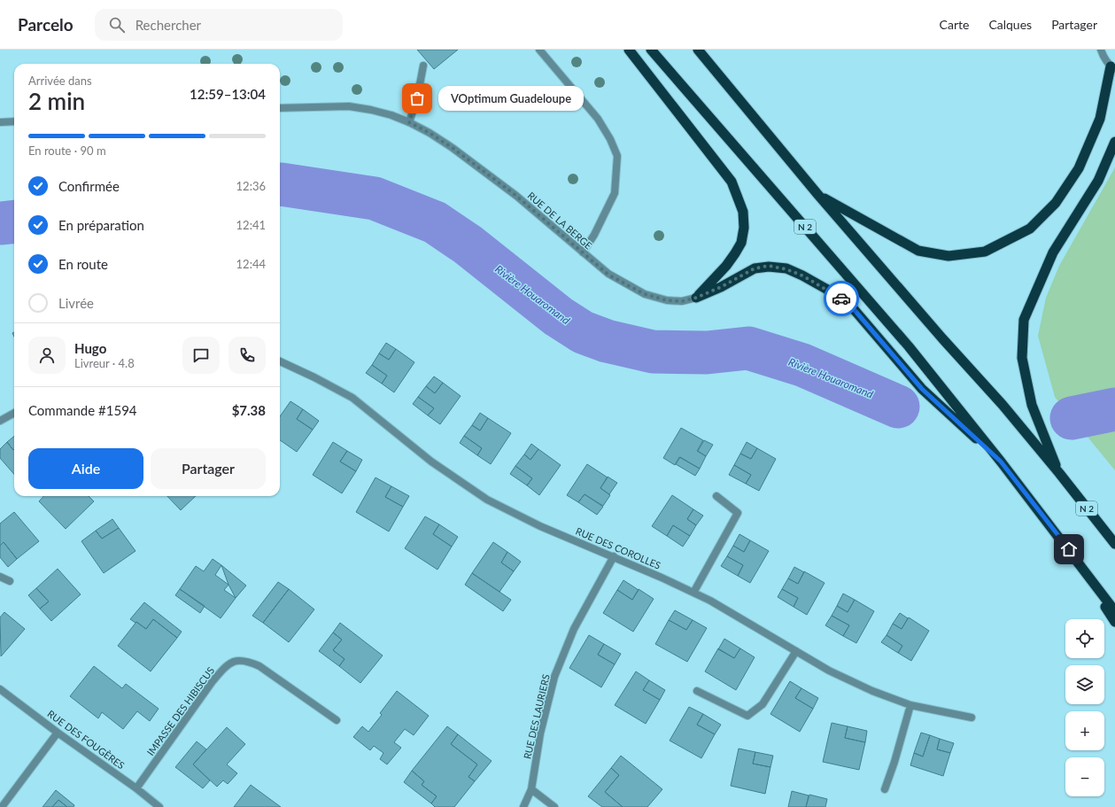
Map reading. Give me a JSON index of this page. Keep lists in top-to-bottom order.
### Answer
{
  "streets": {
    "highway": ["N 2"],
    "street": [
      "RUE DE LA BERGE",
      "RUE DES COROLLES",
      "IMPASSE DES HIBISCUS",
      "RUE DES LAURIERS",
      "RUE DES FOUGÈRES"
    ]
  },
  "crossings": [
    ["RUE DES COROLLES", "RUE DES LAURIERS"],
    ["IMPASSE DES HIBISCUS", "RUE DES FOUGÈRES"]
  ],
  "water": ["Rivière Houaromand"],
  "places": ["VOptimum Guadeloupe"],
  "page": {
    "header": "Parcelo",
    "search": "Rechercher",
    "nav": ["Carte", "Calques", "Partager"],
    "heading": ["2 min", "Arrivée dans", "12:59–13:04"],
    "panel": [
      "Hugo",
      "Livreur · 4.8",
      "Commande #1594",
      "$7.38"
    ],
    "bubble": "VOptimum Guadeloupe",
    "bar": "En route · 90 m",
    "list": [
      ["Confirmée", "12:36"],
      ["En préparation", "12:41"],
      ["En route", "12:44"],
      "Livrée"
    ],
    "buttons": ["Aide", "Partager"],
    "map_buttons": ["+", "−"]
  }
}
